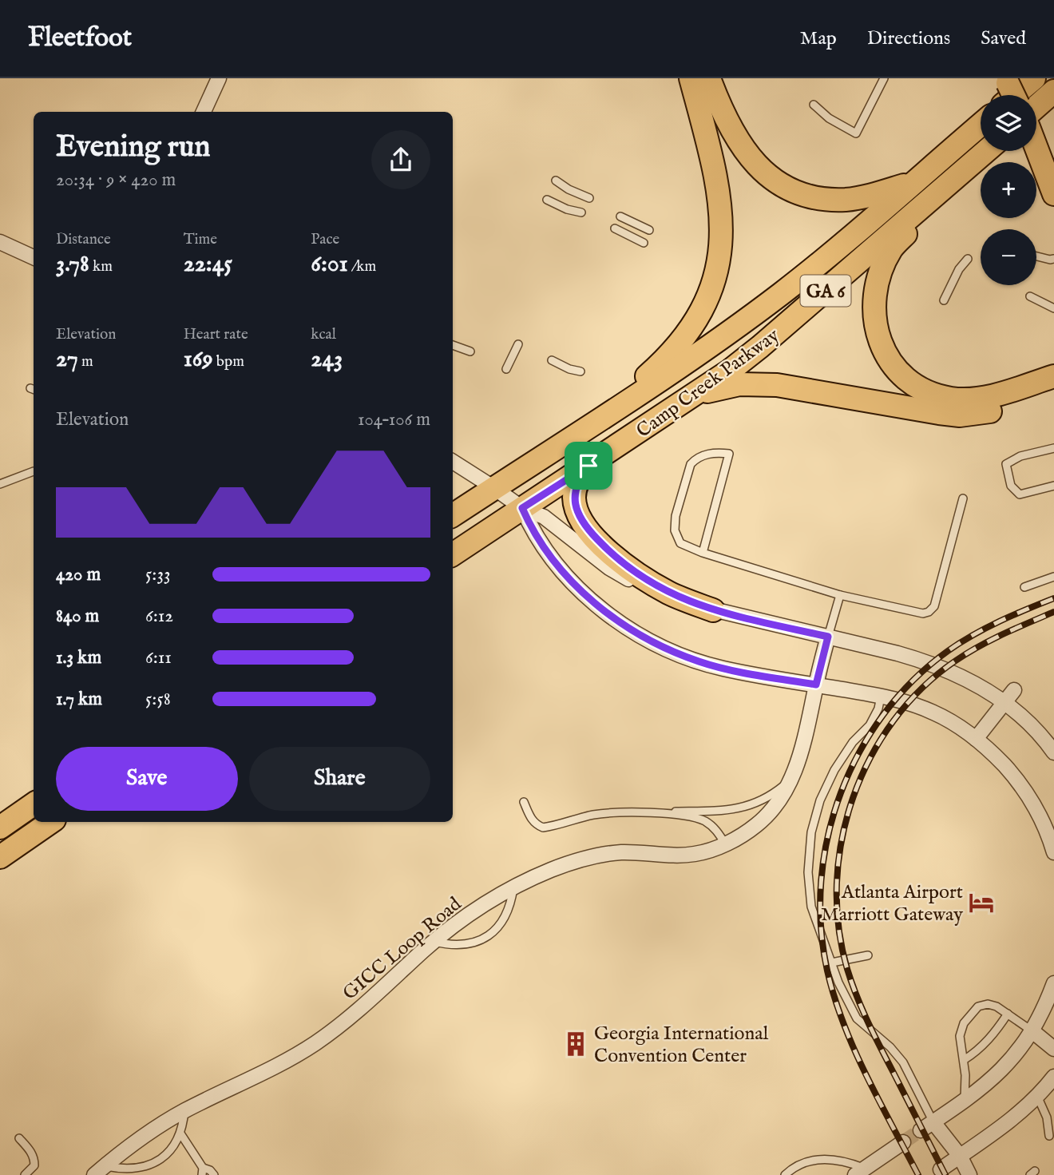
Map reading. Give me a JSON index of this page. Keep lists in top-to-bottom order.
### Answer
{
  "streets": {
    "main road": ["GA 6", "Camp Creek Parkway"],
    "street": ["GICC Loop Road"]
  },
  "places": {
    "hotel": ["Atlanta Airport Marriott Gateway"],
    "building": ["Georgia International Convention Center"]
  },
  "page": {
    "header": "Fleetfoot",
    "nav": ["Map", "Directions", "Saved"],
    "map_buttons": ["+", "−"],
    "heading": ["Evening run", "20:34 · 9 × 420 m"],
    "stats": [
      ["Distance", "3.78 km"],
      ["Time", "22:45"],
      ["Pace", "6:01 /km"],
      ["Elevation", "27 m"],
      ["Heart rate", "169 bpm"],
      ["kcal", "243"]
    ],
    "chart": ["Elevation", "104–106 m"],
    "list": [
      {
        "name": "420 m",
        "note": "5:33"
      },
      {
        "name": "840 m",
        "note": "6:12"
      },
      {
        "name": "1.3 km",
        "note": "6:11"
      },
      {
        "name": "1.7 km",
        "note": "5:58"
      }
    ],
    "buttons": ["Save", "Share"]
  }
}
